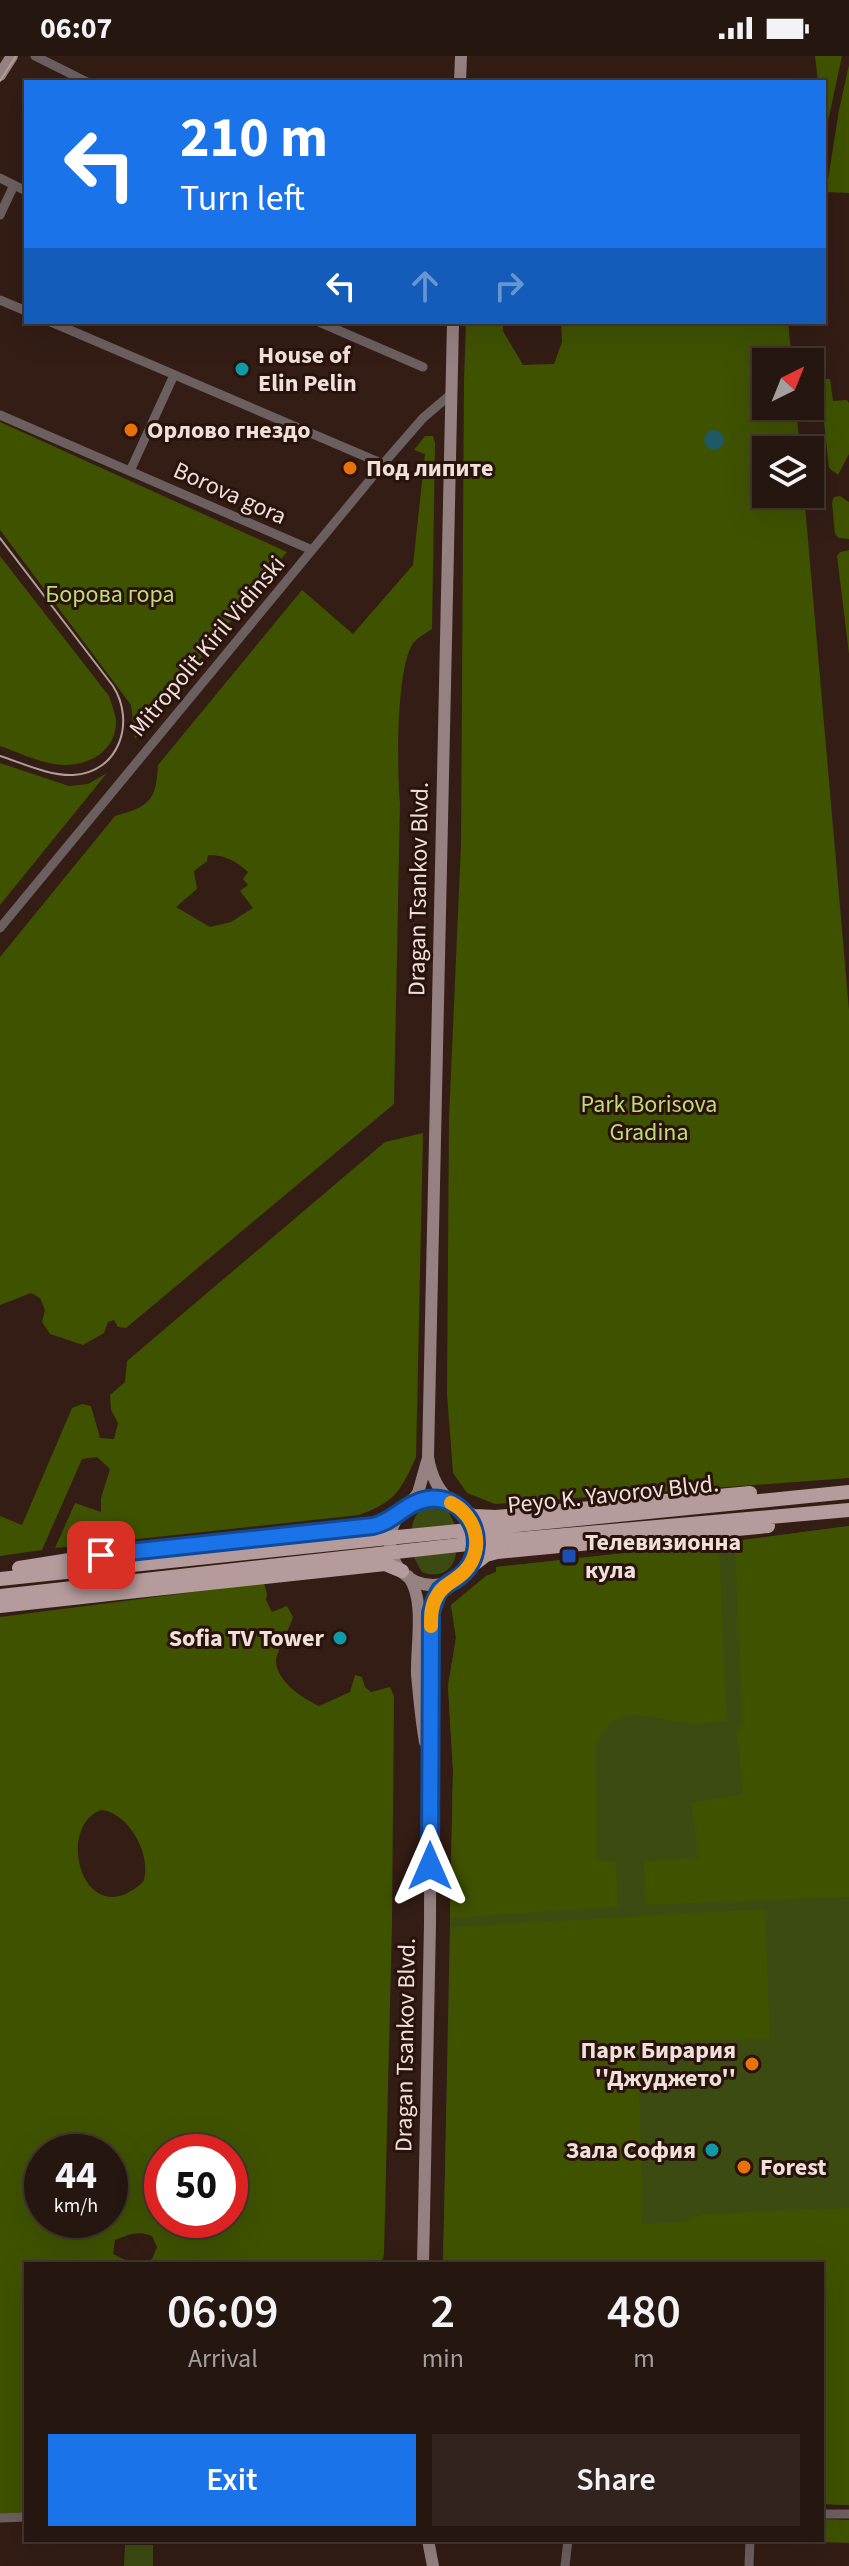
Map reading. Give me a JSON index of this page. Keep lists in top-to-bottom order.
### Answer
{
  "streets": {
    "main road": ["Peyo K. Yavorov Blvd."],
    "street": ["Borova gora", "Mitropolit Kiril Vidinski", "Dragan Tsankov Blvd."]
  },
  "crossings": [
    ["Borova gora", "Mitropolit Kiril Vidinski"],
    ["Mitropolit Kiril Vidinski", "Dragan Tsankov Blvd."]
  ],
  "parks": ["Борова гора", "Park Borisova Gradina"],
  "places": {
    "other": [
      "House of Elin Pelin",
      "Орлово гнездо",
      "Под липите",
      "Sofia TV Tower",
      "Парк Бирария ''Джуджето''",
      "Зала София",
      "Forest"
    ],
    "transit": ["Телевизионна кула"]
  },
  "north": "top right",
  "page": {
    "status": "06:07",
    "turn": ["210 m", "Turn left"],
    "speed": "44 km/h",
    "limit": "50",
    "eta": [
      "06:09",
      "Arrival",
      "2",
      "min",
      "480",
      "m"
    ],
    "buttons": ["Exit", "Share"]
  }
}
